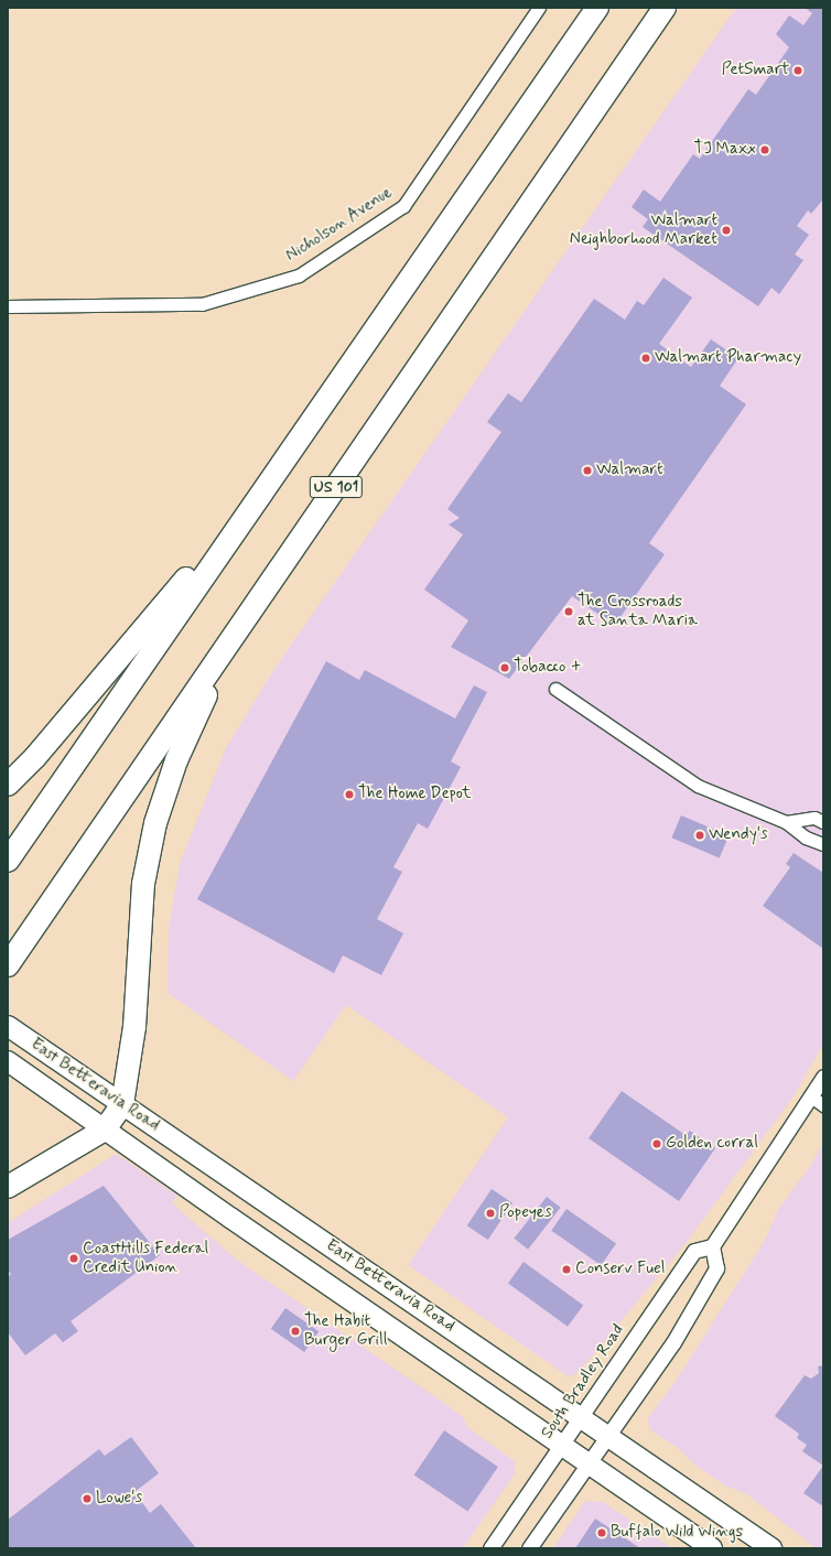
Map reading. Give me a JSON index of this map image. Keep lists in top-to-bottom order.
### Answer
{
  "streets": {
    "highway": ["US 101", "East Betteravia Road"],
    "street": ["Nicholson Avenue", "South Bradley Road"]
  },
  "crossings": [
    ["East Betteravia Road", "South Bradley Road"]
  ],
  "places": [
    "PetSmart",
    "TJ Maxx",
    "Walmart Neighborhood Market",
    "Walmart Pharmacy",
    "Walmart",
    "The Crossroads at Santa Maria",
    "Tobacco +",
    "The Home Depot",
    "Wendy's",
    "Golden corral",
    "Popeyes",
    "CoastHills Federal Credit Union",
    "Conserv Fuel",
    "The Habit Burger Grill",
    "Lowe's",
    "Buffalo Wild Wings"
  ]
}
